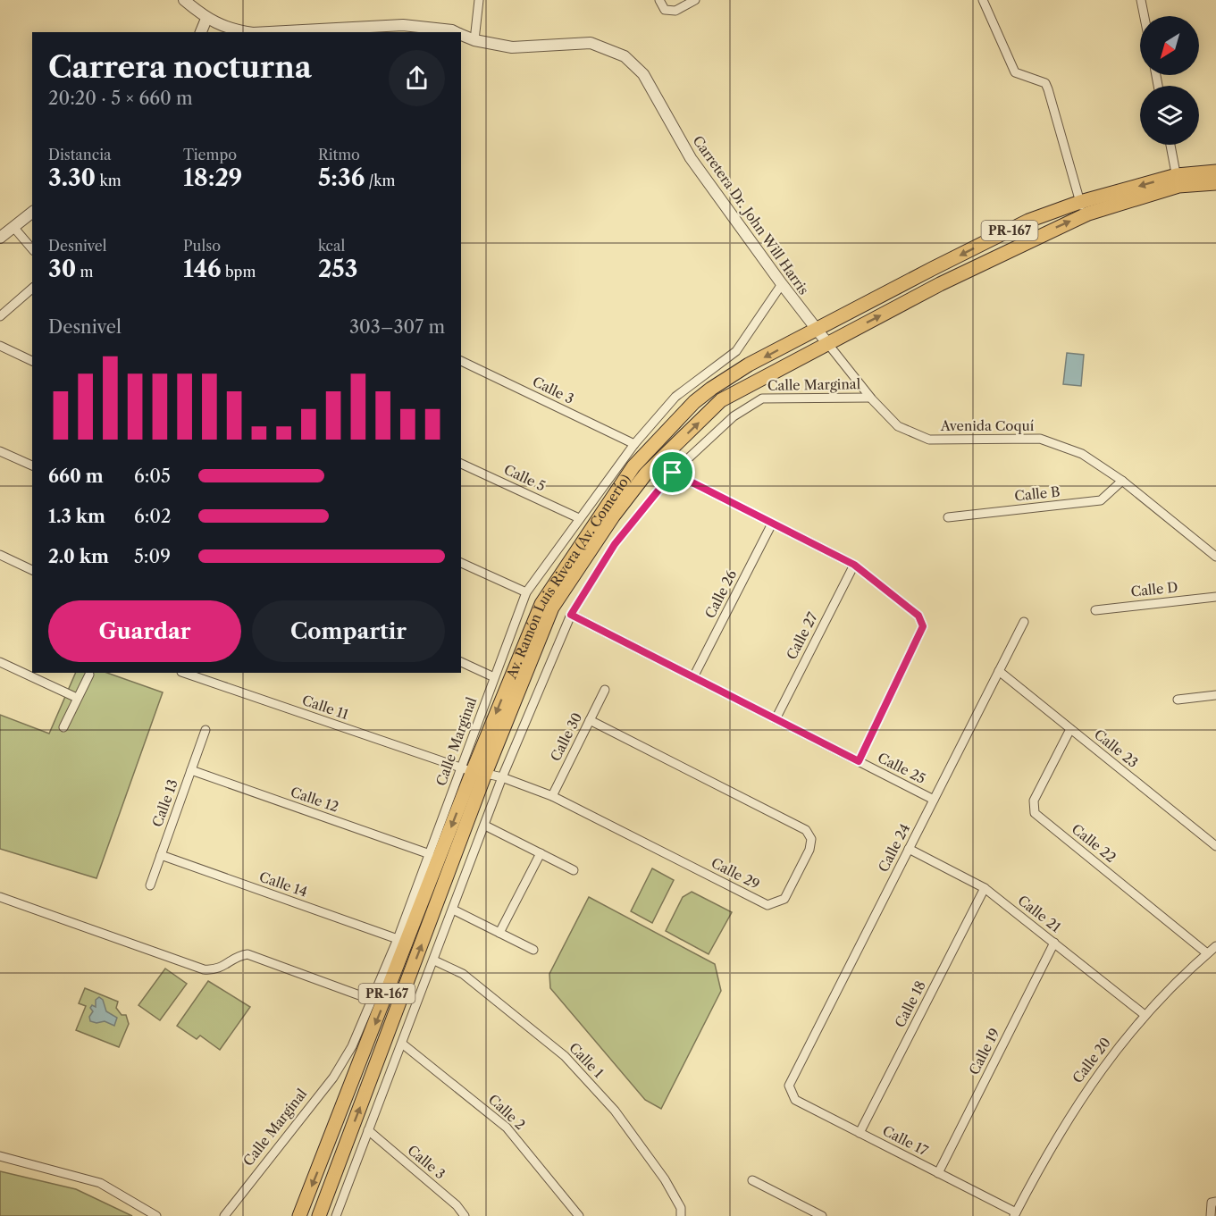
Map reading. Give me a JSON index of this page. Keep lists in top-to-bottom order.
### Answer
{
  "streets": {
    "highway": ["PR-167", "Av. Ramón Luis Rivera (Av. Comerío)"],
    "street": [
      "Carretera Dr. John Will Harris",
      "Calle Marginal",
      "Calle 3",
      "Avenida Coquí",
      "Calle 5",
      "Calle B",
      "Calle D",
      "Calle 26",
      "Calle 27",
      "Calle 11",
      "Calle 30",
      "Calle 23",
      "Calle 25",
      "Calle 12",
      "Calle 13",
      "Calle 22",
      "Calle 24",
      "Calle 29",
      "Calle 14",
      "Calle 21",
      "Calle 18",
      "Calle 19",
      "Calle 1",
      "Calle 20",
      "Calle 2",
      "Calle 17"
    ]
  },
  "crossings": [
    ["Carretera Dr. John Will Harris", "Calle Marginal"],
    ["Carretera Dr. John Will Harris", "Avenida Coquí"],
    ["Carretera Dr. John Will Harris", "Av. Ramón Luis Rivera (Av. Comerío)"],
    ["Calle Marginal", "Calle 3"],
    ["Calle Marginal", "Avenida Coquí"],
    ["Calle Marginal", "Calle 5"],
    ["Calle Marginal", "Av. Ramón Luis Rivera (Av. Comerío)"],
    ["Calle Marginal", "Calle 11"],
    ["Calle Marginal", "Calle 25"],
    ["Calle Marginal", "Calle 12"],
    ["Calle Marginal", "Calle 29"],
    ["Calle Marginal", "Calle 14"],
    ["Calle Marginal", "Calle 1"],
    ["Calle Marginal", "Calle 2"],
    ["Avenida Coquí", "Calle B"],
    ["Avenida Coquí", "Av. Ramón Luis Rivera (Av. Comerío)"],
    ["Av. Ramón Luis Rivera (Av. Comerío)", "Calle 11"],
    ["Calle 26", "Calle 25"],
    ["Calle 27", "Calle 25"],
    ["Calle 11", "Calle 29"],
    ["Calle 30", "Calle 29"],
    ["Calle 23", "Calle 22"],
    ["Calle 23", "Calle 24"],
    ["Calle 25", "Calle 24"],
    ["Calle 12", "Calle 13"],
    ["Calle 13", "Calle 14"],
    ["Calle 22", "Calle 20"],
    ["Calle 24", "Calle 21"],
    ["Calle 24", "Calle 17"],
    ["Calle 21", "Calle 18"],
    ["Calle 21", "Calle 19"],
    ["Calle 21", "Calle 20"],
    ["Calle 18", "Calle 17"],
    ["Calle 19", "Calle 17"],
    ["Calle 20", "Calle 17"]
  ],
  "north": "bottom left",
  "page": {
    "heading": ["Carrera nocturna", "20:20 · 5 × 660 m"],
    "stats": [
      ["Distancia", "3.30 km"],
      ["Tiempo", "18:29"],
      ["Ritmo", "5:36 /km"],
      ["Desnivel", "30 m"],
      ["Pulso", "146 bpm"],
      ["kcal", "253"]
    ],
    "chart": ["Desnivel", "303–307 m"],
    "list": [
      {
        "name": "660 m",
        "note": "6:05"
      },
      {
        "name": "1.3 km",
        "note": "6:02"
      },
      {
        "name": "2.0 km",
        "note": "5:09"
      }
    ],
    "buttons": ["Guardar", "Compartir"]
  }
}
